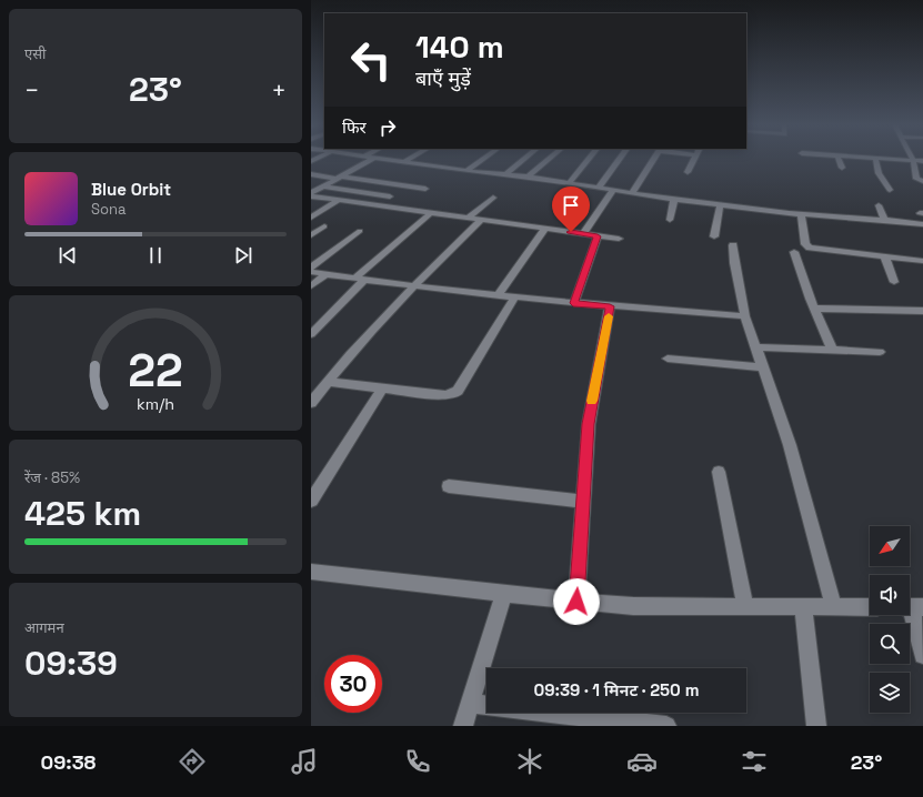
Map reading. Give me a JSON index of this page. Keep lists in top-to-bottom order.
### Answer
{
  "north": "bottom left",
  "page": {
    "tile": [
      "एसी",
      ["रेंज · 85%", "425 km"],
      ["आगमन", "09:39"]
    ],
    "turn": ["140 m", "बाएँ मुड़ें"],
    "heat": ["−", "23°", "+"],
    "then": "फिर",
    "song": ["Blue Orbit", "Sona"],
    "limit": "30",
    "trip": "09:39 · 1 मिनट · 250 m",
    "tabs": ["09:38", "23°"],
    "gauge": ["22", "km/h"]
  }
}
